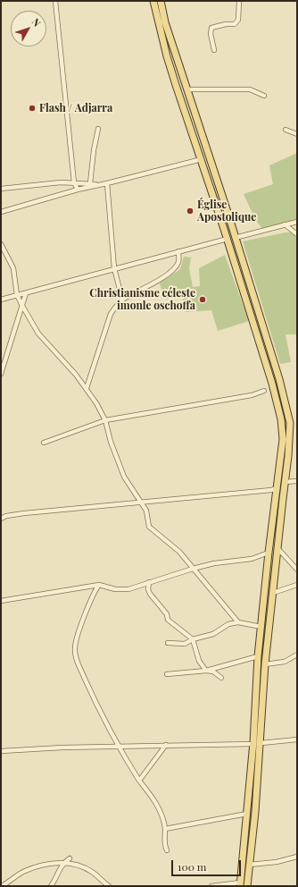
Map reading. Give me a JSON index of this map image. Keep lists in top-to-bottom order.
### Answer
{
  "places": ["Flash / Adjarra", "Église Apostolique", "Christianisme céleste imonle oschoffa"],
  "scale_bar": "100 m",
  "north": "top right"
}
